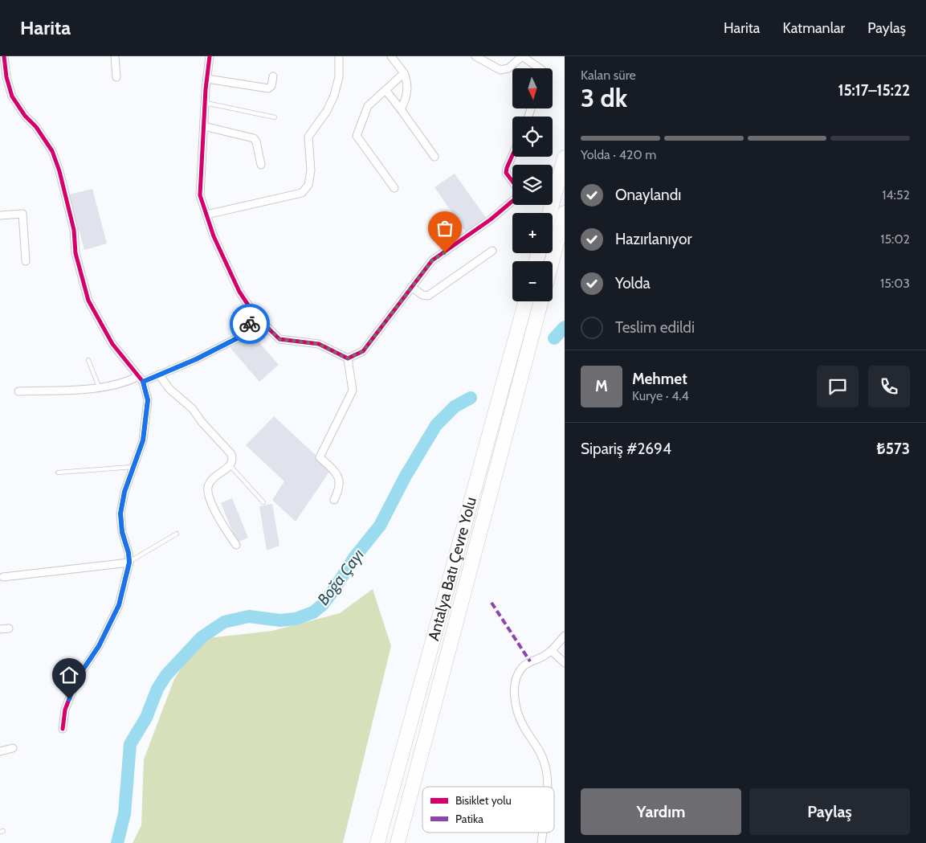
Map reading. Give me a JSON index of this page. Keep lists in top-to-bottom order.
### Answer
{
  "streets": {
    "highway": ["Antalya Batı Çevre Yolu"]
  },
  "water": ["Boğa Çayı"],
  "legend": ["Bisiklet yolu", "Patika"],
  "north": "bottom",
  "page": {
    "header": "Harita",
    "nav": ["Harita", "Katmanlar", "Paylaş"],
    "heading": ["3 dk", "Kalan süre", "15:17–15:22"],
    "panel": [
      "Mehmet",
      "Kurye · 4.4",
      "Sipariş #2694",
      "₺573"
    ],
    "map_buttons": ["+", "−"],
    "bar": "Yolda · 420 m",
    "list": [
      ["Onaylandı", "14:52"],
      ["Hazırlanıyor", "15:02"],
      ["Yolda", "15:03"],
      "Teslim edildi"
    ],
    "round": "M",
    "buttons": ["Yardım", "Paylaş"]
  }
}
